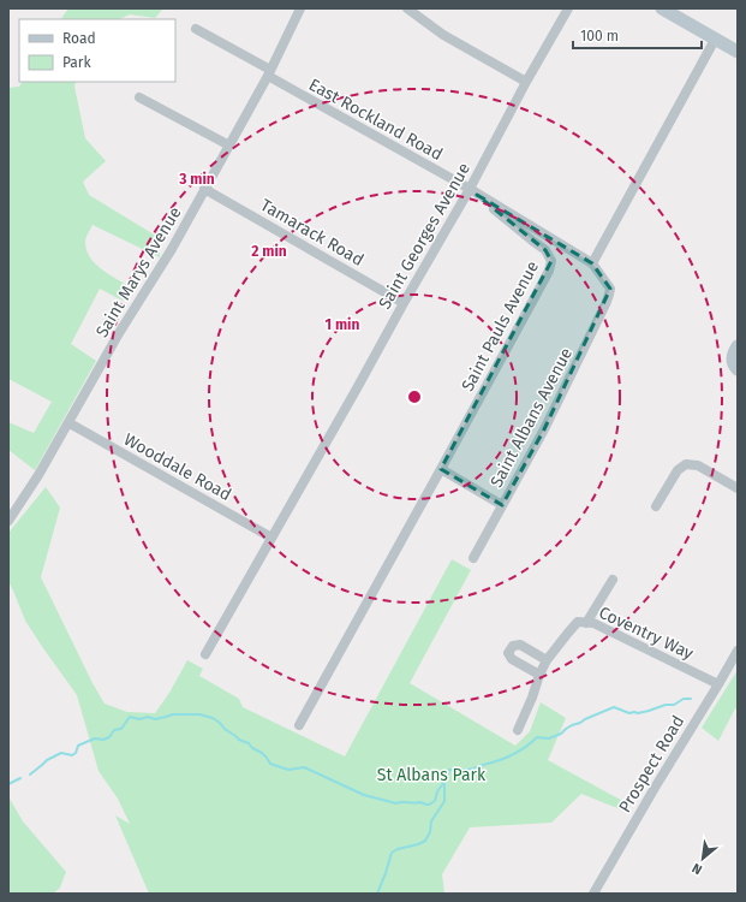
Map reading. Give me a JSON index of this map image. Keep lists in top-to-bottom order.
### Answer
{
  "streets": {
    "street": [
      "East Rockland Road",
      "Tamarack Road",
      "Saint Georges Avenue",
      "Saint Marys Avenue",
      "Saint Pauls Avenue",
      "Saint Albans Avenue",
      "Wooddale Road",
      "Coventry Way",
      "Prospect Road"
    ]
  },
  "crossings": [
    ["East Rockland Road", "Saint Georges Avenue"],
    ["East Rockland Road", "Saint Marys Avenue"],
    ["East Rockland Road", "Saint Pauls Avenue"],
    ["East Rockland Road", "Saint Albans Avenue"],
    ["Tamarack Road", "Saint Georges Avenue"],
    ["Tamarack Road", "Saint Marys Avenue"],
    ["Saint Georges Avenue", "Saint Pauls Avenue"],
    ["Saint Georges Avenue", "Wooddale Road"],
    ["Saint Marys Avenue", "Wooddale Road"],
    ["Coventry Way", "Prospect Road"]
  ],
  "parks": ["St Albans Park"],
  "legend": ["Road", "Park"],
  "scale_bar": "100 m",
  "north": "bottom left",
  "rings": ["3 min", "2 min", "1 min"]
}
